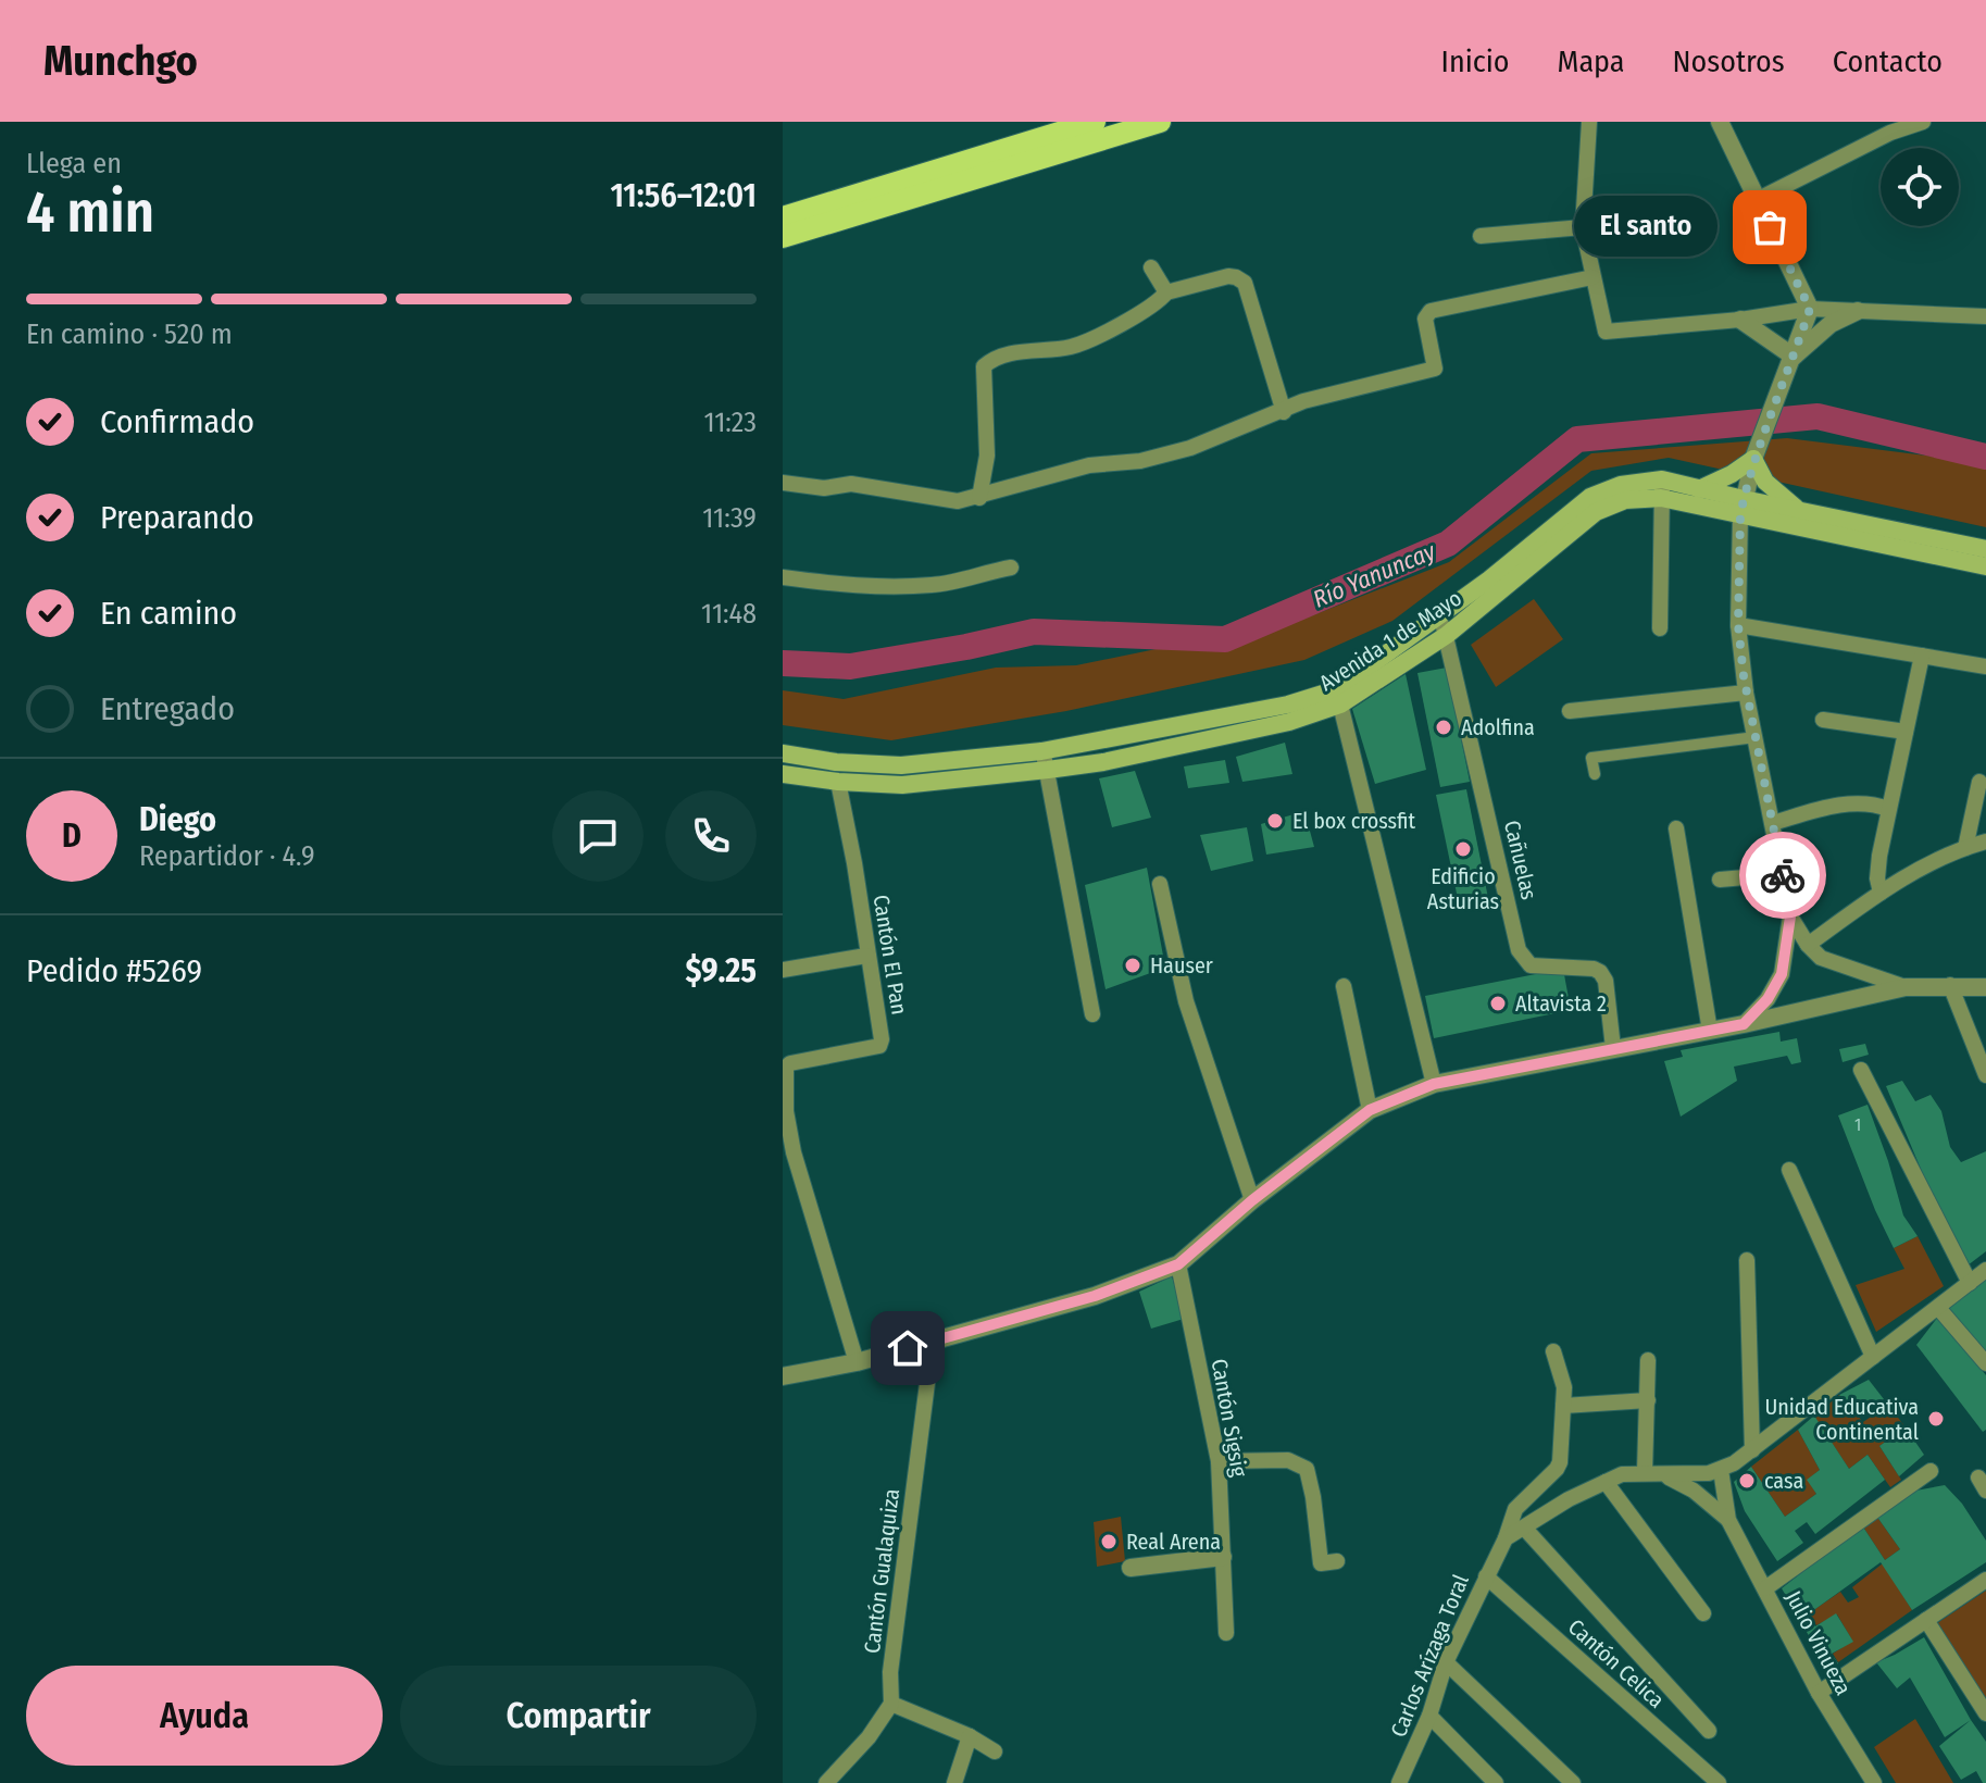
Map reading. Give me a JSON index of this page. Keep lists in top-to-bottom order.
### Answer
{
  "streets": {
    "main road": ["Avenida 1 de Mayo"],
    "street": [
      "Cañuelas",
      "Cantón El Pan",
      "Cantón Sigsig",
      "Cantón Gualaquiza",
      "Julio Vinueza",
      "Carlos Arízaga Toral",
      "Cantón Celica"
    ]
  },
  "crossings": [
    ["Avenida 1 de Mayo", "Cañuelas"],
    ["Avenida 1 de Mayo", "Cantón El Pan"],
    ["Carlos Arízaga Toral", "Cantón Celica"]
  ],
  "water": ["Río Yanuncay"],
  "places": [
    "El santo",
    "Adolfina",
    "El box crossfit",
    "Edificio Asturias",
    "Hauser",
    "Altavista 2",
    "Unidad Educativa Continental",
    "casa",
    "Real Arena"
  ],
  "house_numbers": ["1"],
  "page": {
    "header": "Munchgo",
    "nav": [
      "Inicio",
      "Mapa",
      "Nosotros",
      "Contacto"
    ],
    "heading": ["4 min", "Llega en", "11:56–12:01"],
    "panel": [
      "Diego",
      "Repartidor · 4.9",
      "Pedido #5269",
      "$9.25"
    ],
    "bubble": "El santo",
    "bar": "En camino · 520 m",
    "list": [
      ["Confirmado", "11:23"],
      ["Preparando", "11:39"],
      ["En camino", "11:48"],
      "Entregado"
    ],
    "round": "D",
    "buttons": ["Ayuda", "Compartir"]
  }
}
